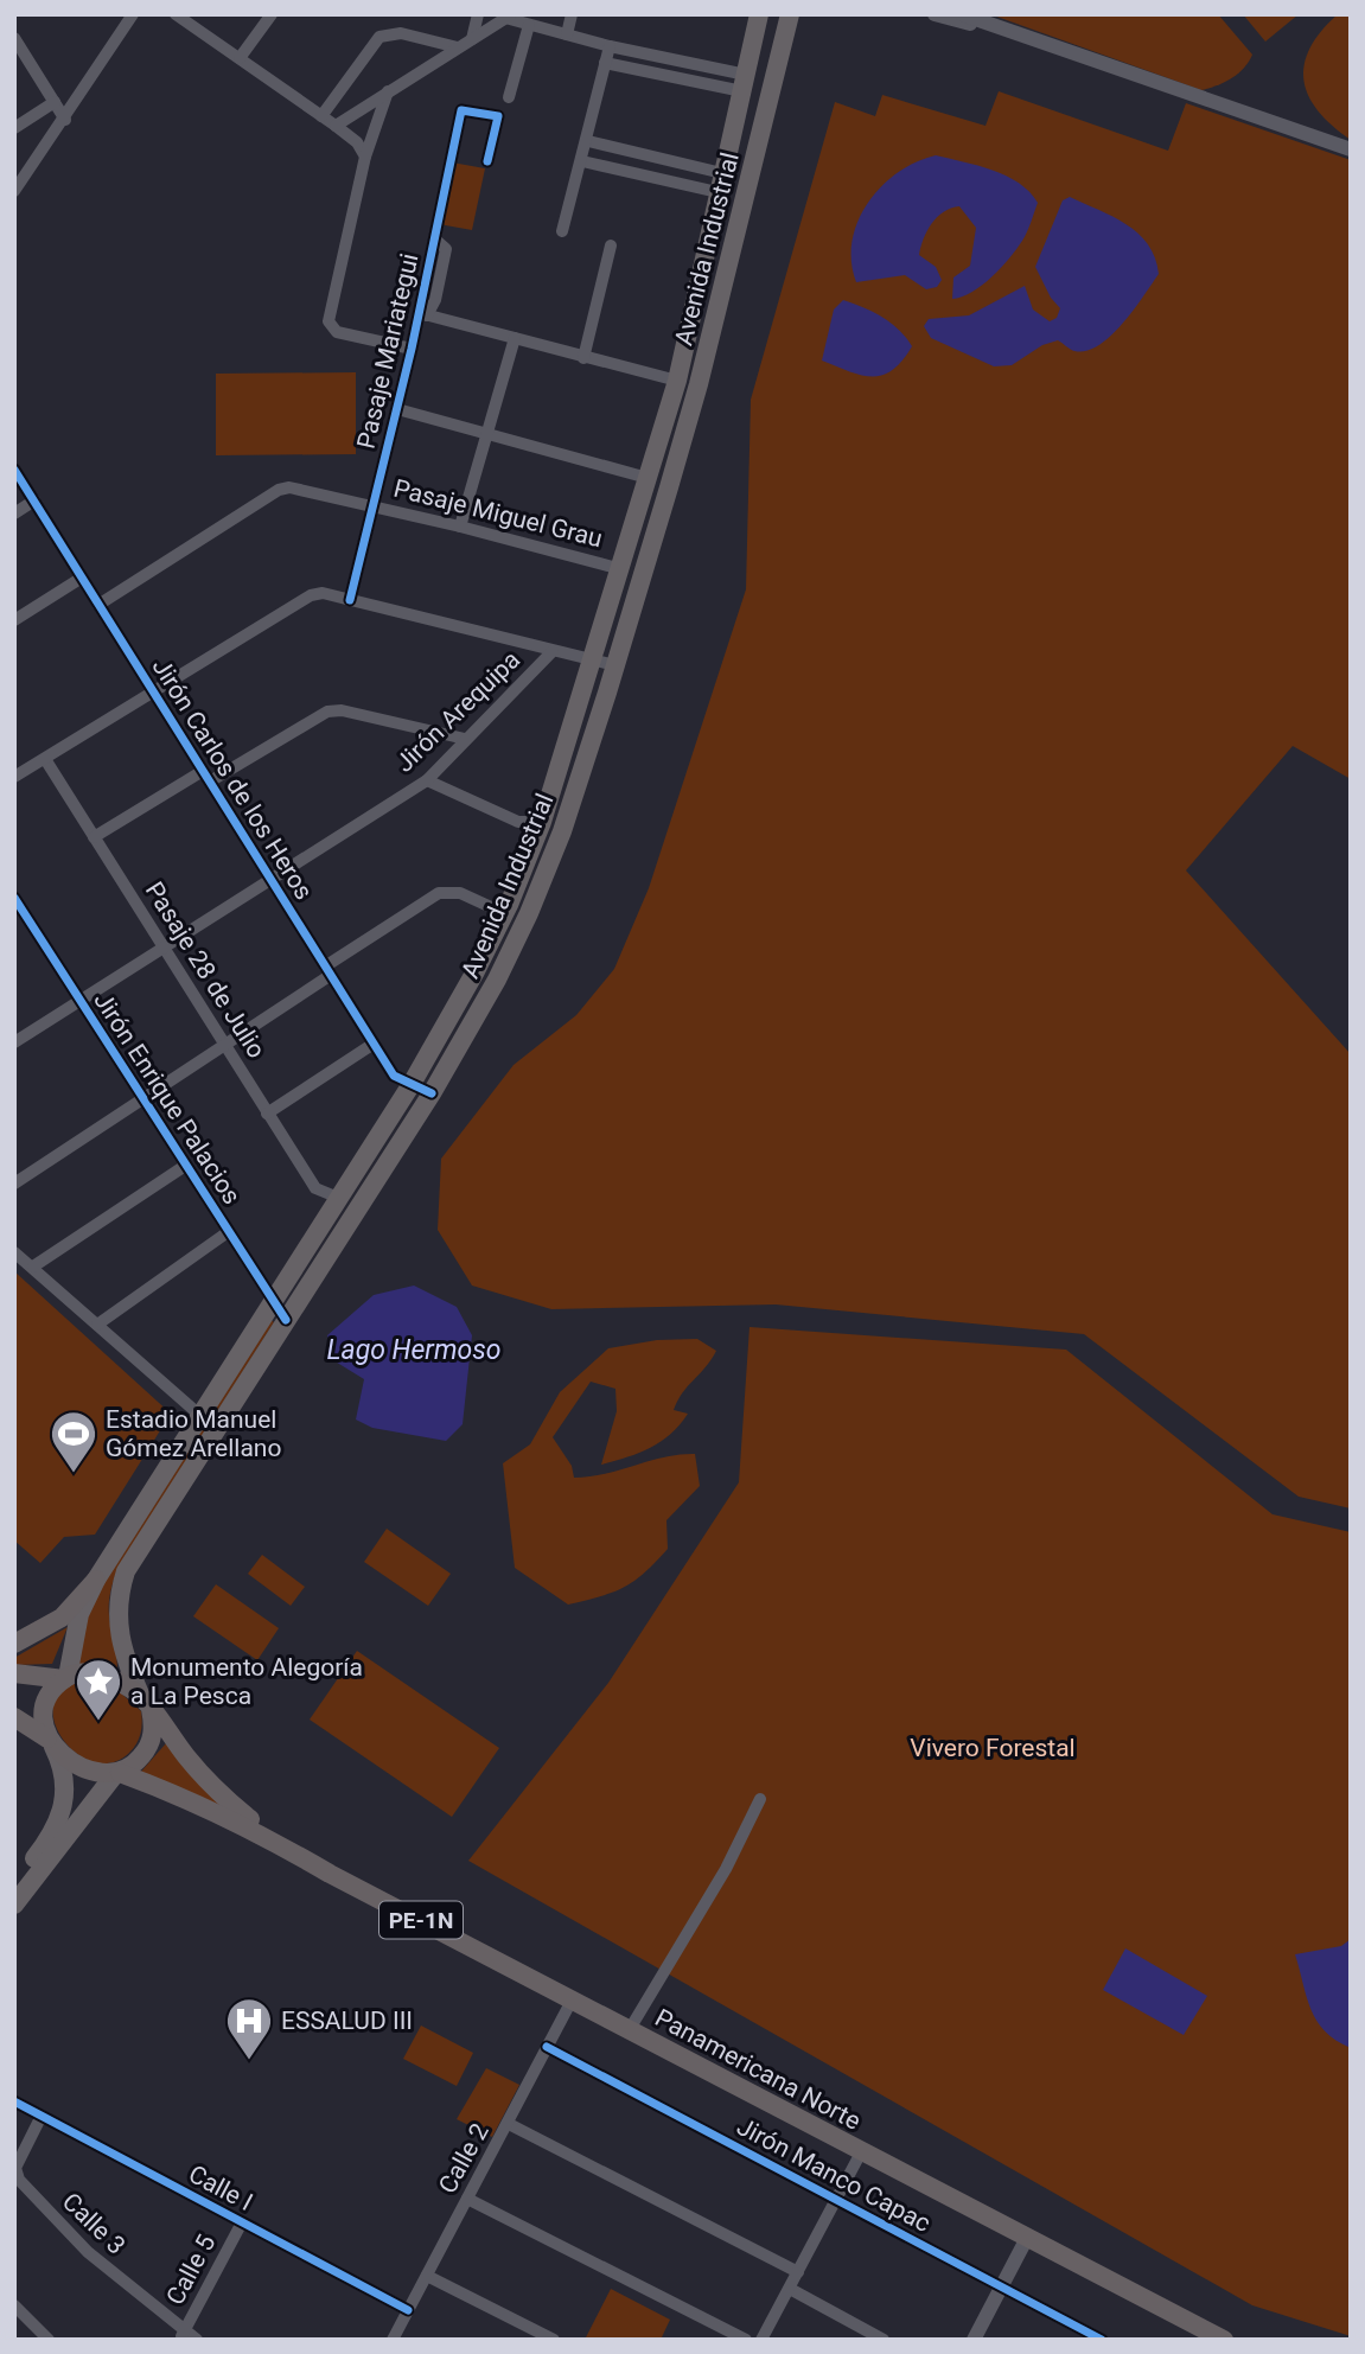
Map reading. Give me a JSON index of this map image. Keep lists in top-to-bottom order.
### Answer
{
  "streets": {
    "highway": ["PE-1N", "Panamericana Norte"],
    "main road": ["Avenida Industrial"],
    "street": [
      "Pasaje Mariategui",
      "Pasaje Miguel Grau",
      "Jirón Arequipa",
      "Jirón Carlos de los Heros",
      "Pasaje 28 de Julio",
      "Jirón Enrique Palacios",
      "Calle 2",
      "Jirón Manco Capac",
      "Calle I",
      "Calle 3",
      "Calle 5"
    ]
  },
  "crossings": [
    ["Avenida Industrial", "Pasaje Miguel Grau"],
    ["Avenida Industrial", "Jirón Carlos de los Heros"],
    ["Avenida Industrial", "Pasaje 28 de Julio"],
    ["Avenida Industrial", "Jirón Enrique Palacios"],
    ["Avenida Industrial", "PE-1N"],
    ["Avenida Industrial", "Panamericana Norte"],
    ["Pasaje Mariategui", "Pasaje Miguel Grau"],
    ["Pasaje Miguel Grau", "Jirón Carlos de los Heros"],
    ["Jirón Arequipa", "Jirón Carlos de los Heros"],
    ["Jirón Arequipa", "Pasaje 28 de Julio"],
    ["Jirón Arequipa", "Jirón Enrique Palacios"],
    ["PE-1N", "Panamericana Norte"],
    ["Panamericana Norte", "Calle 2"],
    ["Calle 2", "Jirón Manco Capac"],
    ["Calle 2", "Calle I"],
    ["Calle I", "Calle 3"],
    ["Calle I", "Calle 5"],
    ["Calle 3", "Calle 5"]
  ],
  "water": ["Lago Hermoso"],
  "parks": ["Vivero Forestal"],
  "places": {
    "sports": ["Estadio Manuel Gómez Arellano"],
    "place": ["Monumento Alegoría a La Pesca"],
    "hospital": ["ESSALUD III"]
  }
}
